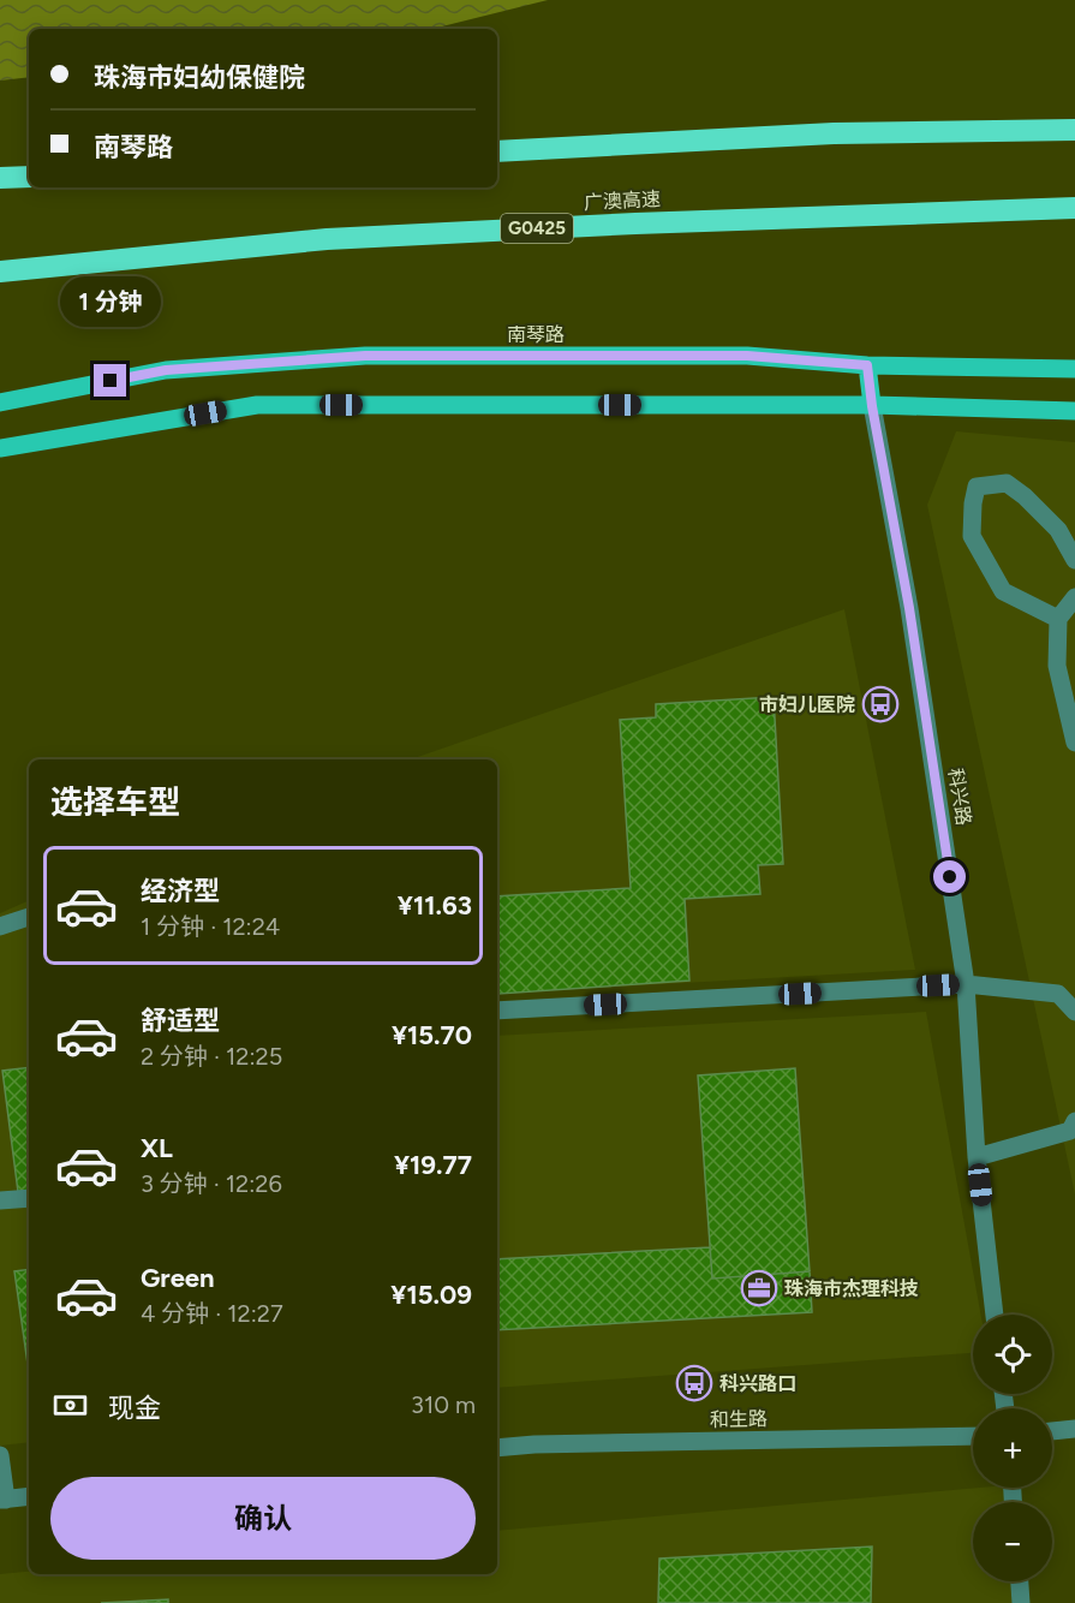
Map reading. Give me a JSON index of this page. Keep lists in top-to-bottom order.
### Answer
{
  "streets": {
    "highway": ["广澳高速", "G0425"],
    "main road": ["南琴路"],
    "street": ["科兴路", "和生路"]
  },
  "places": {
    "bus stop": ["市妇儿医院", "科兴路口"],
    "office": ["珠海市杰理科技"]
  },
  "page": {
    "banner": ["珠海市妇幼保健院", "南琴路"],
    "bubble": "1 分钟",
    "heading": "选择车型",
    "list": [
      {
        "name": "经济型",
        "note": "1 分钟 · 12:24",
        "value": "¥11.63"
      },
      {
        "name": "舒适型",
        "note": "2 分钟 · 12:25",
        "value": "¥15.70"
      },
      {
        "name": "XL",
        "note": "3 分钟 · 12:26",
        "value": "¥19.77"
      },
      {
        "name": "Green",
        "note": "4 分钟 · 12:27",
        "value": "¥15.09"
      }
    ],
    "map_buttons": ["+", "−"],
    "pay": ["现金", "310 m"],
    "buttons": "确认"
  }
}
